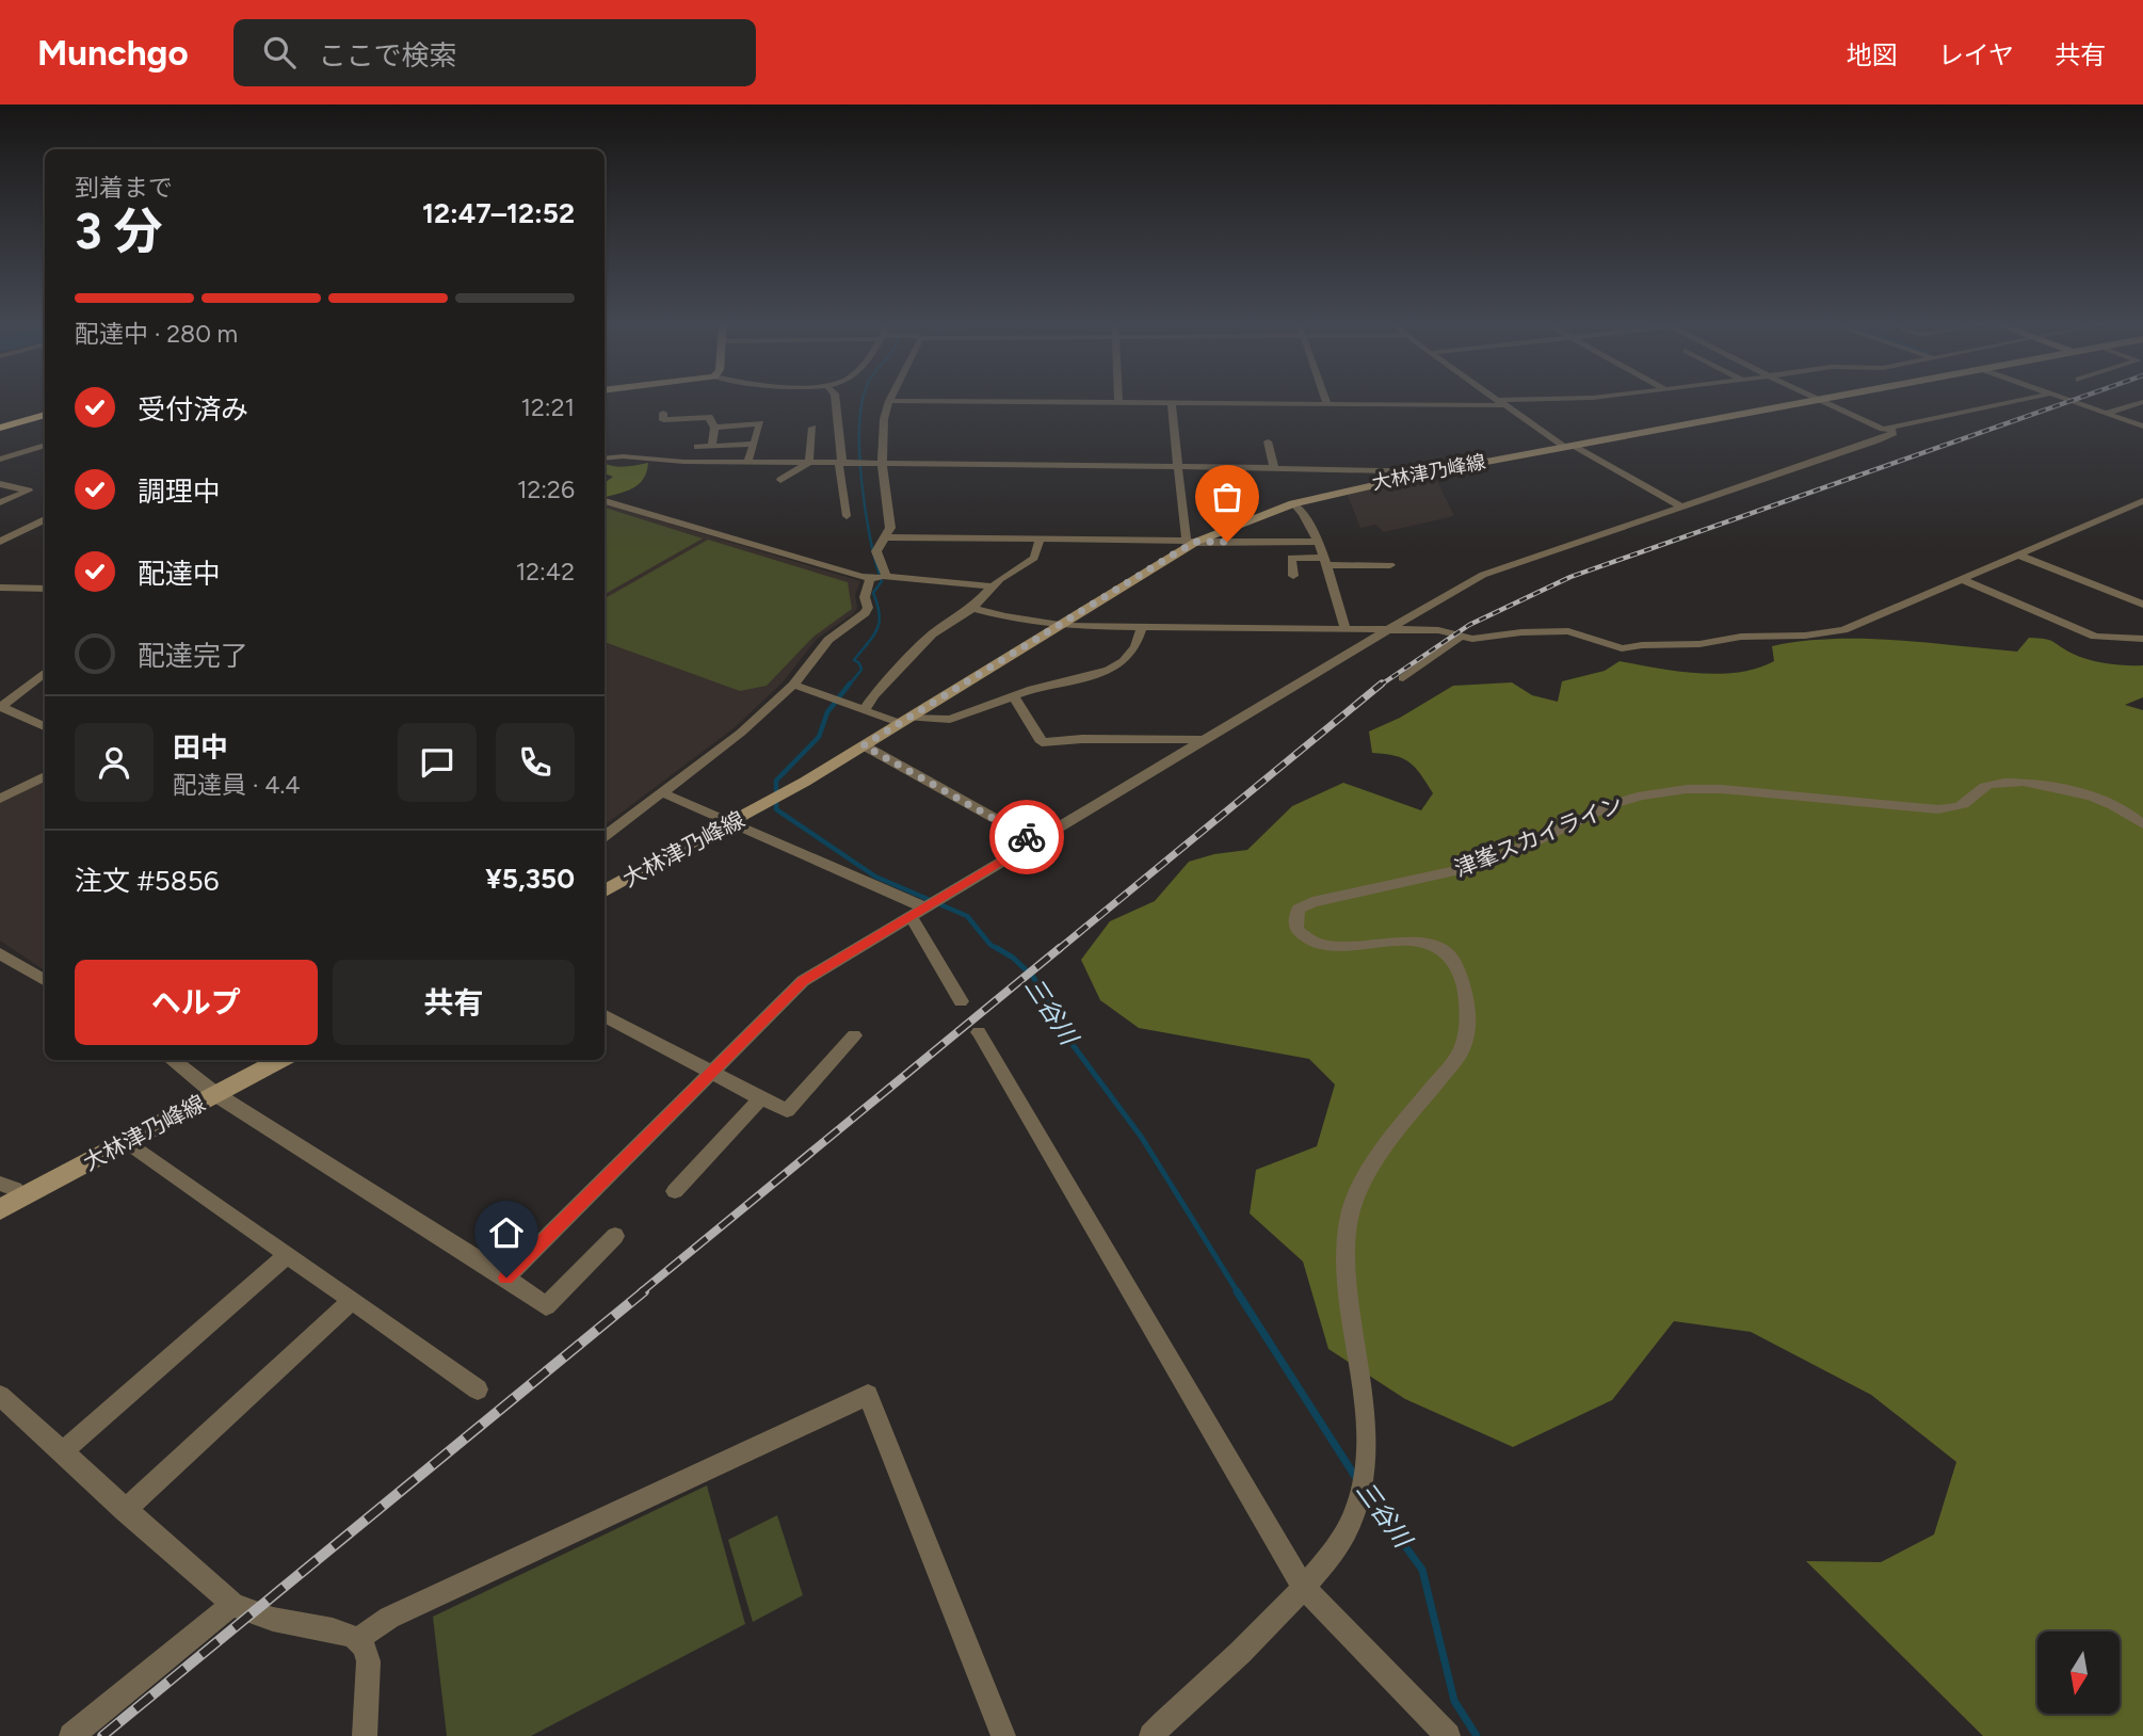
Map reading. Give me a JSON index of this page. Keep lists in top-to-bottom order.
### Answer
{
  "streets": {
    "main road": ["大林津乃峰線"],
    "street": ["津峯スカイライン"]
  },
  "water": ["三谷川"],
  "north": "bottom",
  "page": {
    "header": "Munchgo",
    "search": "ここで検索",
    "nav": ["地図", "レイヤ", "共有"],
    "heading": ["3 分", "到着まで", "12:47–12:52"],
    "panel": [
      "田中",
      "配達員 · 4.4",
      "注文 #5856",
      "¥5,350"
    ],
    "bar": "配達中 · 280 m",
    "list": [
      ["受付済み", "12:21"],
      ["調理中", "12:26"],
      ["配達中", "12:42"],
      "配達完了"
    ],
    "buttons": ["ヘルプ", "共有"]
  }
}
